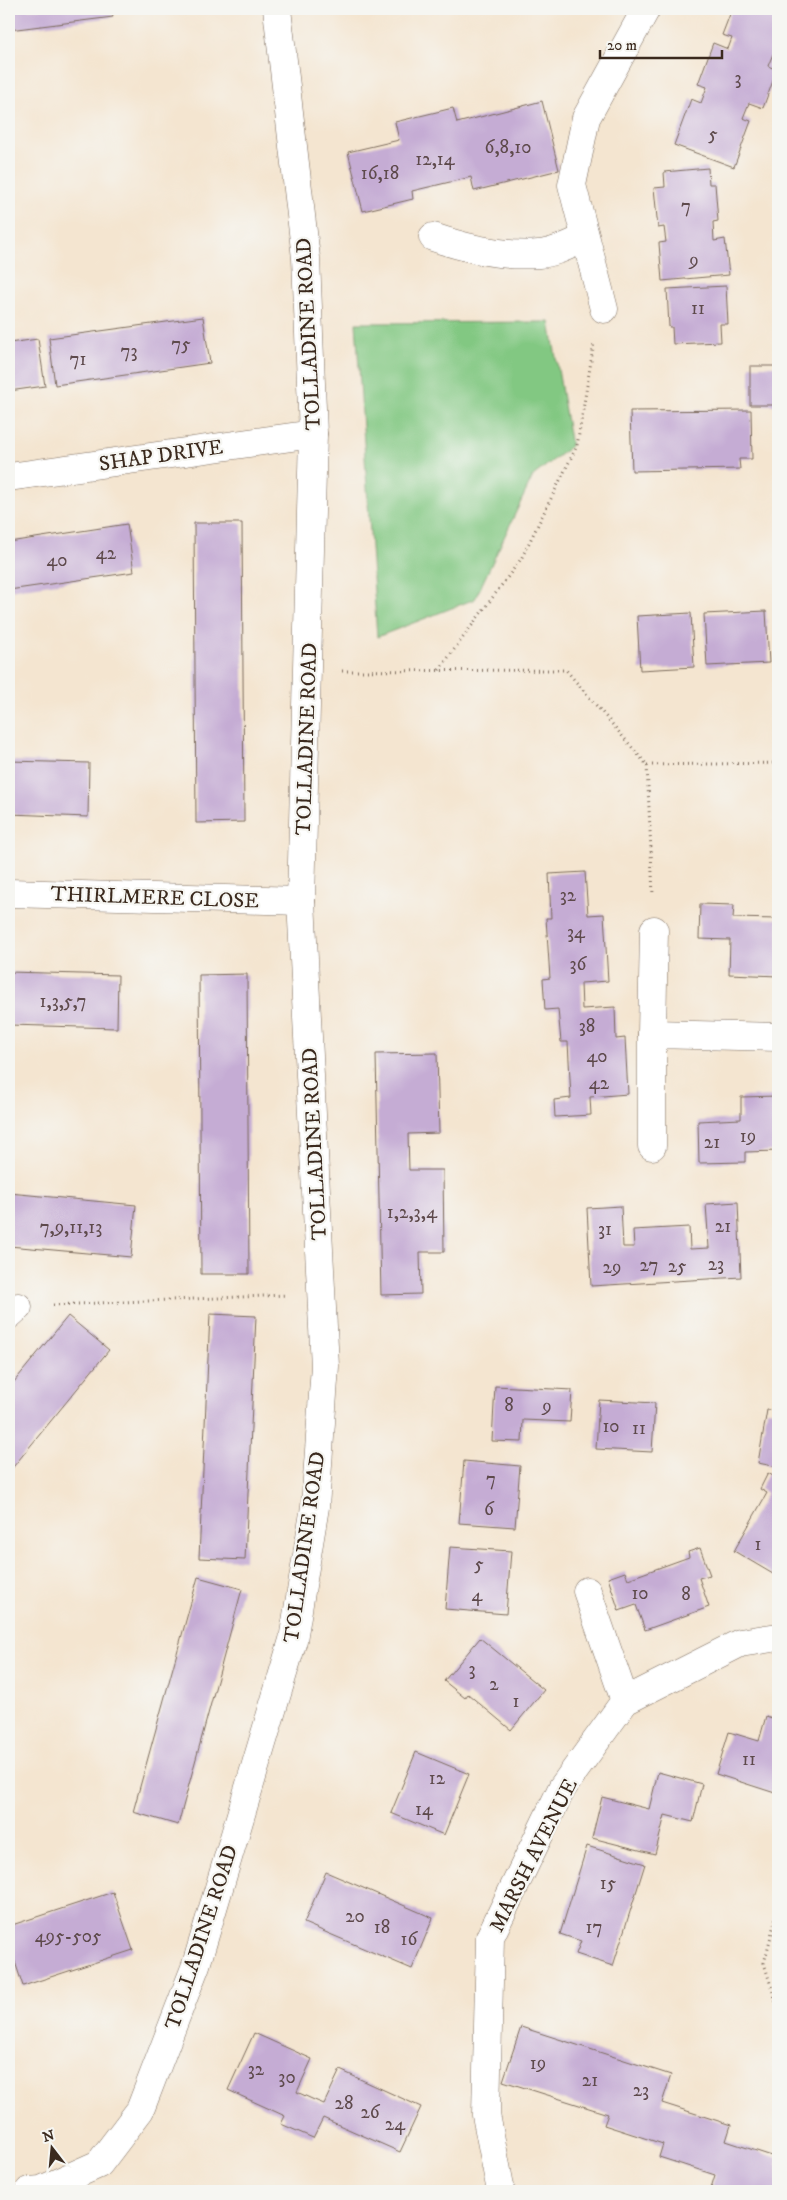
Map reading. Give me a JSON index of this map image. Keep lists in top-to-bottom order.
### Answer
{
  "streets": {
    "street": [
      "TOLLADINE ROAD",
      "SHAP DRIVE",
      "THIRLMERE CLOSE",
      "MARSH AVENUE"
    ]
  },
  "crossings": [
    ["TOLLADINE ROAD", "SHAP DRIVE"],
    ["TOLLADINE ROAD", "THIRLMERE CLOSE"]
  ],
  "house_numbers": [
    "3",
    "5",
    "6,8,10",
    "12,14",
    "16,18",
    "7",
    "9",
    "11",
    "75",
    "73",
    "71",
    "42",
    "40",
    "32",
    "34",
    "36",
    "1,3,5,7",
    "38",
    "40",
    "42",
    "19",
    "21",
    "1,2,3,4",
    "21",
    "7,9,11,13",
    "31",
    "23",
    "27",
    "25",
    "29",
    "8",
    "9",
    "10",
    "11",
    "7",
    "6",
    "1",
    "5",
    "10",
    "8",
    "4",
    "3",
    "2",
    "1",
    "11",
    "12",
    "14",
    "15",
    "20",
    "18",
    "17",
    "495-505",
    "16",
    "19",
    "32",
    "30",
    "21",
    "23",
    "28",
    "26",
    "24"
  ],
  "scale_bar": "20 m",
  "north": "top"
}
